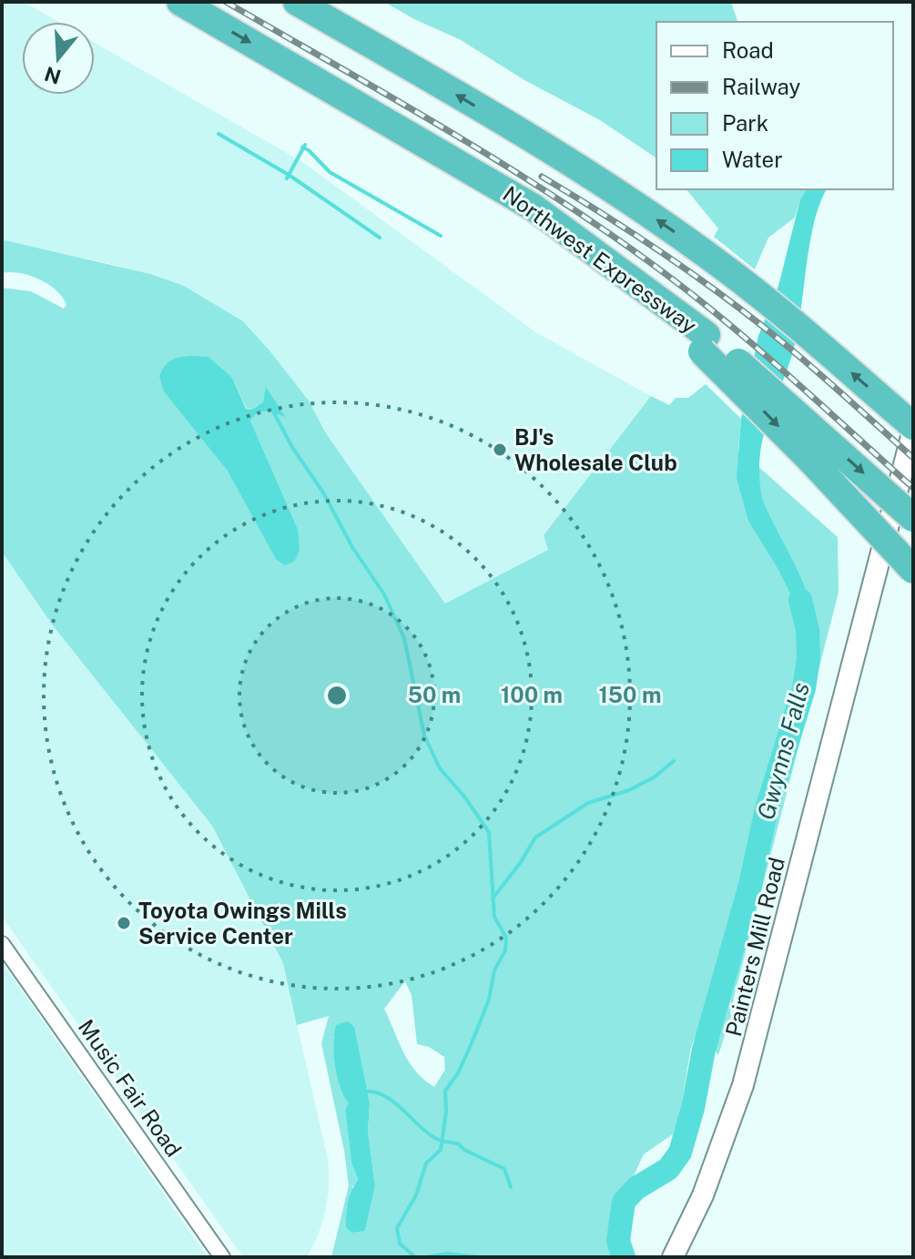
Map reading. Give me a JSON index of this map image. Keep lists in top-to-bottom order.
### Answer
{
  "streets": {
    "highway": ["Northwest Expressway"],
    "main road": ["Painters Mill Road"],
    "street": ["Music Fair Road"]
  },
  "water": ["Gwynns Falls"],
  "places": ["BJ's Wholesale Club", "Toyota Owings Mills Service Center"],
  "legend": [
    "Road",
    "Railway",
    "Park",
    "Water"
  ],
  "north": "bottom",
  "rings": ["50 m", "100 m", "150 m"]
}
